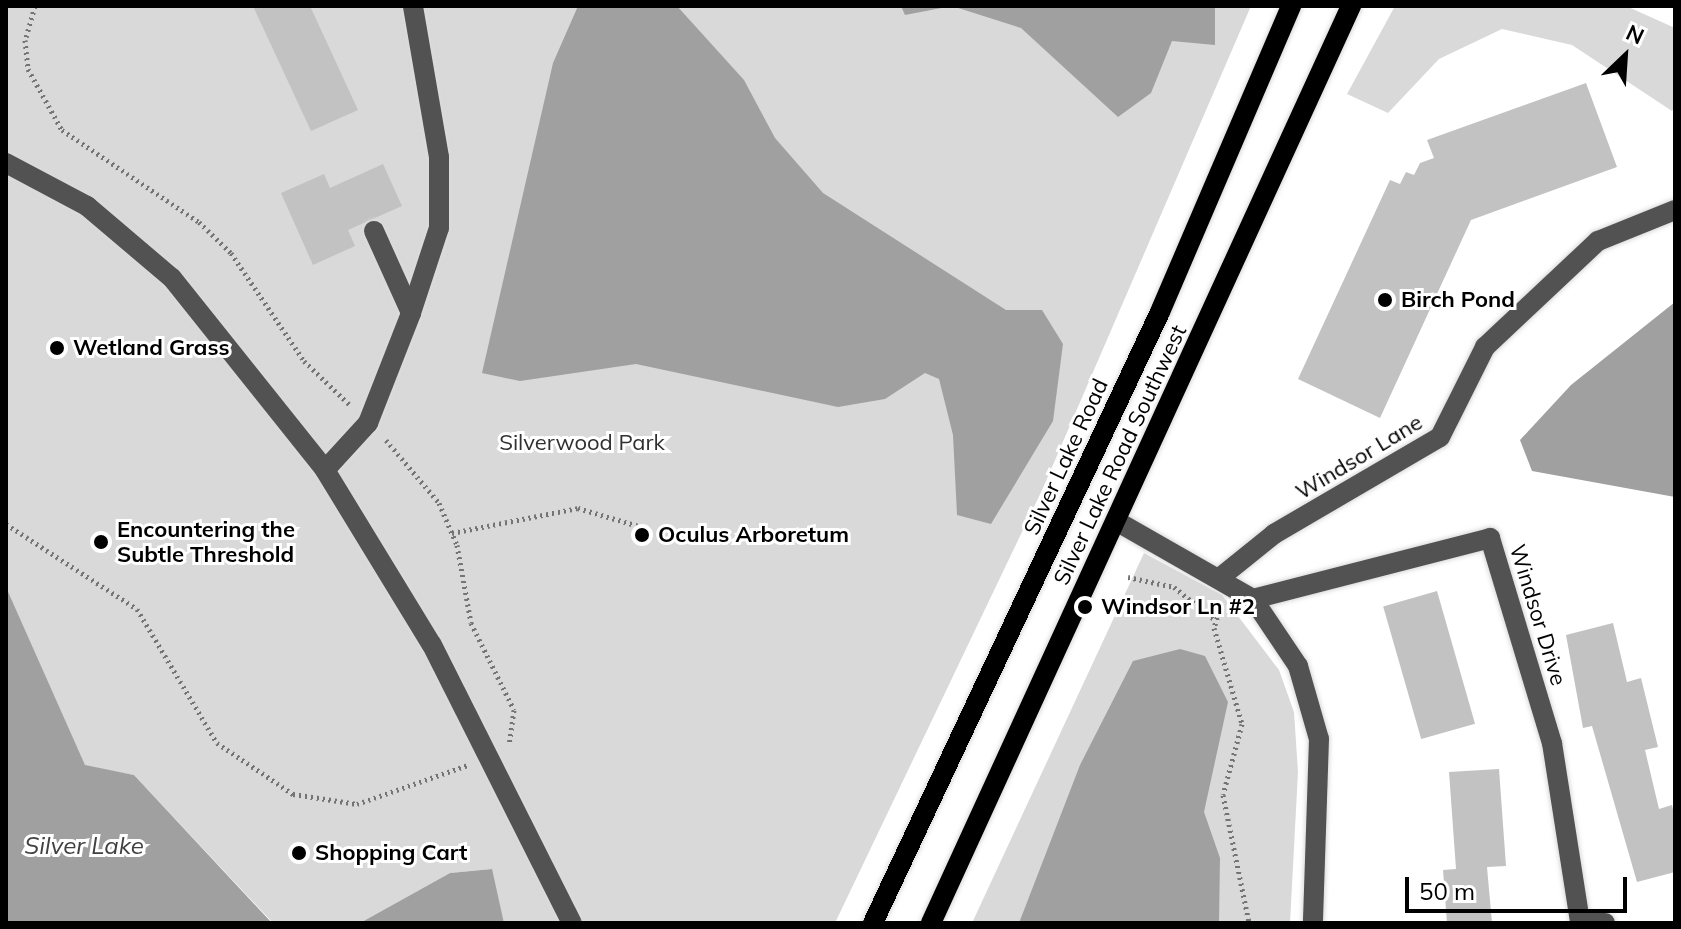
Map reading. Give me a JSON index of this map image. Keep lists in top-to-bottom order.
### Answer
{
  "streets": {
    "main road": ["Silver Lake Road Southwest", "Silver Lake Road"],
    "street": ["Windsor Lane", "Windsor Drive"]
  },
  "water": ["Silver Lake"],
  "parks": ["Silverwood Park"],
  "places": [
    "Birch Pond",
    "Wetland Grass",
    "Oculus Arboretum",
    "Encountering the Subtle Threshold",
    "Windsor Ln #2",
    "Shopping Cart"
  ],
  "scale_bar": "50 m",
  "north": "top right"
}
